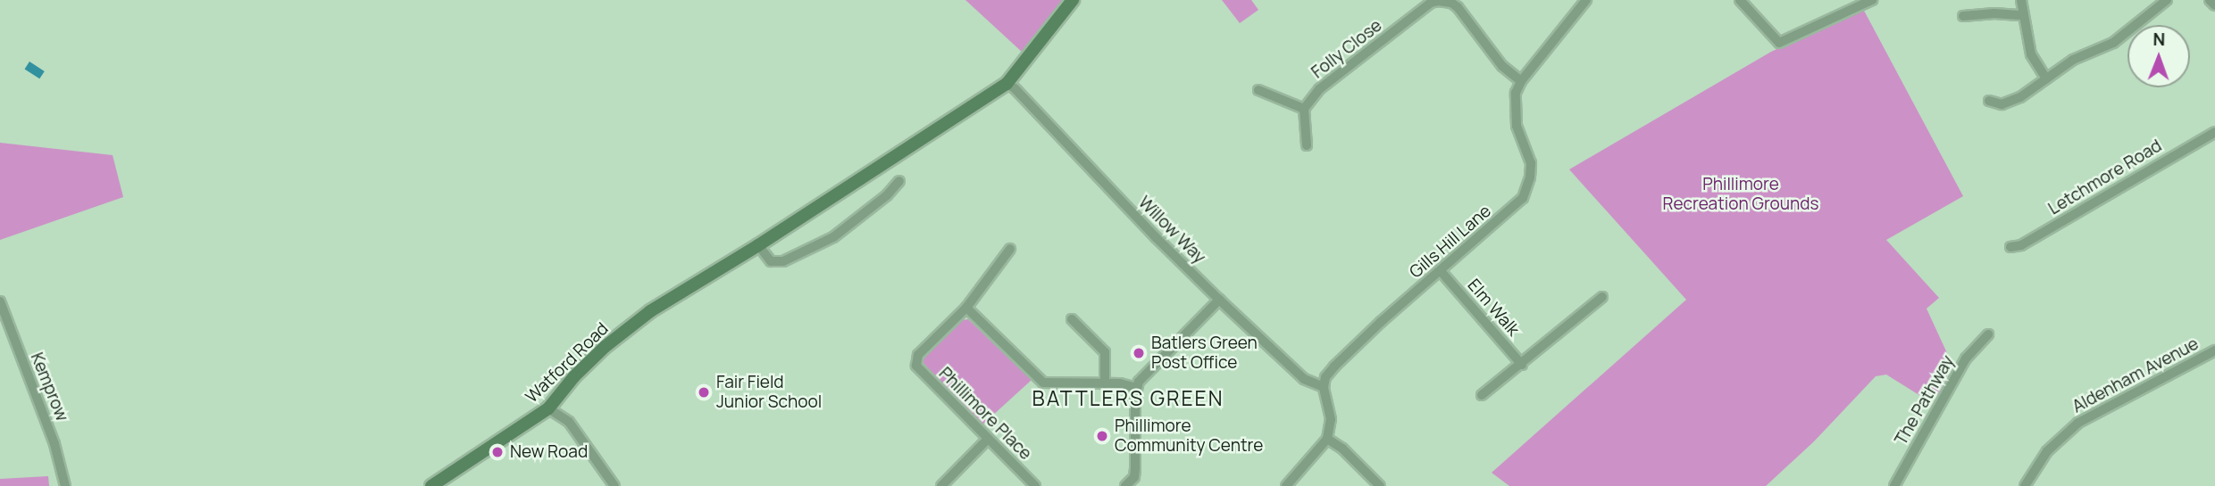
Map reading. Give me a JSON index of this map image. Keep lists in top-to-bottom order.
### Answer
{
  "streets": {
    "main road": ["Watford Road"],
    "street": [
      "Folly Close",
      "Letchmore Road",
      "Willow Way",
      "Gills Hill Lane",
      "Elm Walk",
      "Aldenham Avenue",
      "Kemprow",
      "The Pathway",
      "Phillimore Place"
    ]
  },
  "crossings": [
    ["Willow Way", "Gills Hill Lane"],
    ["Willow Way", "Watford Road"],
    ["Gills Hill Lane", "Elm Walk"]
  ],
  "districts": ["BATTLERS GREEN"],
  "parks": ["Phillimore Recreation Grounds"],
  "places": [
    "Batlers Green Post Office",
    "Fair Field Junior School",
    "Phillimore Community Centre",
    "New Road"
  ],
  "north": "top"
}
